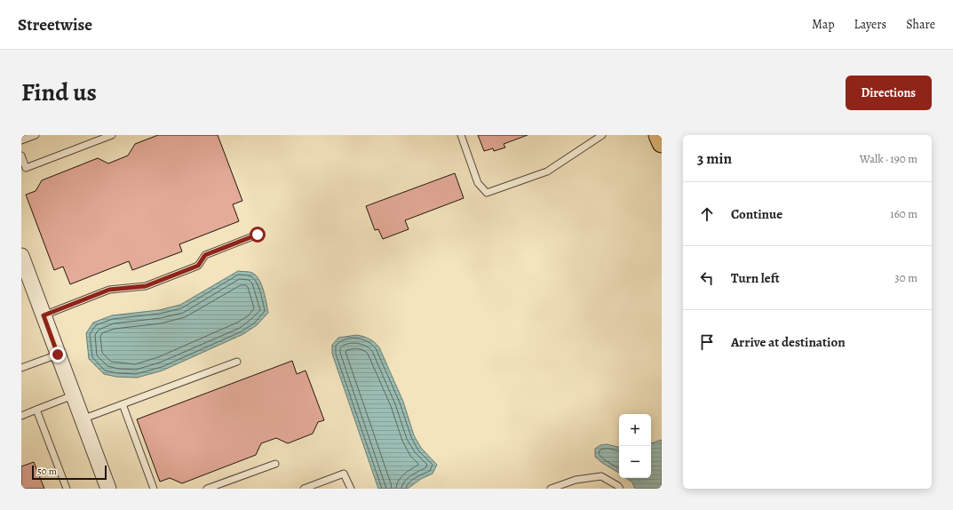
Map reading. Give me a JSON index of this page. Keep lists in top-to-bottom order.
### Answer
{
  "scale_bar": "50 m",
  "page": {
    "header": "Streetwise",
    "nav": ["Map", "Layers", "Share"],
    "title": "Find us",
    "buttons": "Directions",
    "heading": ["3 min", "Walk · 190 m"],
    "list": [
      ["Continue", "160 m"],
      ["Turn left", "30 m"],
      "Arrive at destination"
    ],
    "map_buttons": ["+", "−"],
    "scale": "50 m"
  }
}
